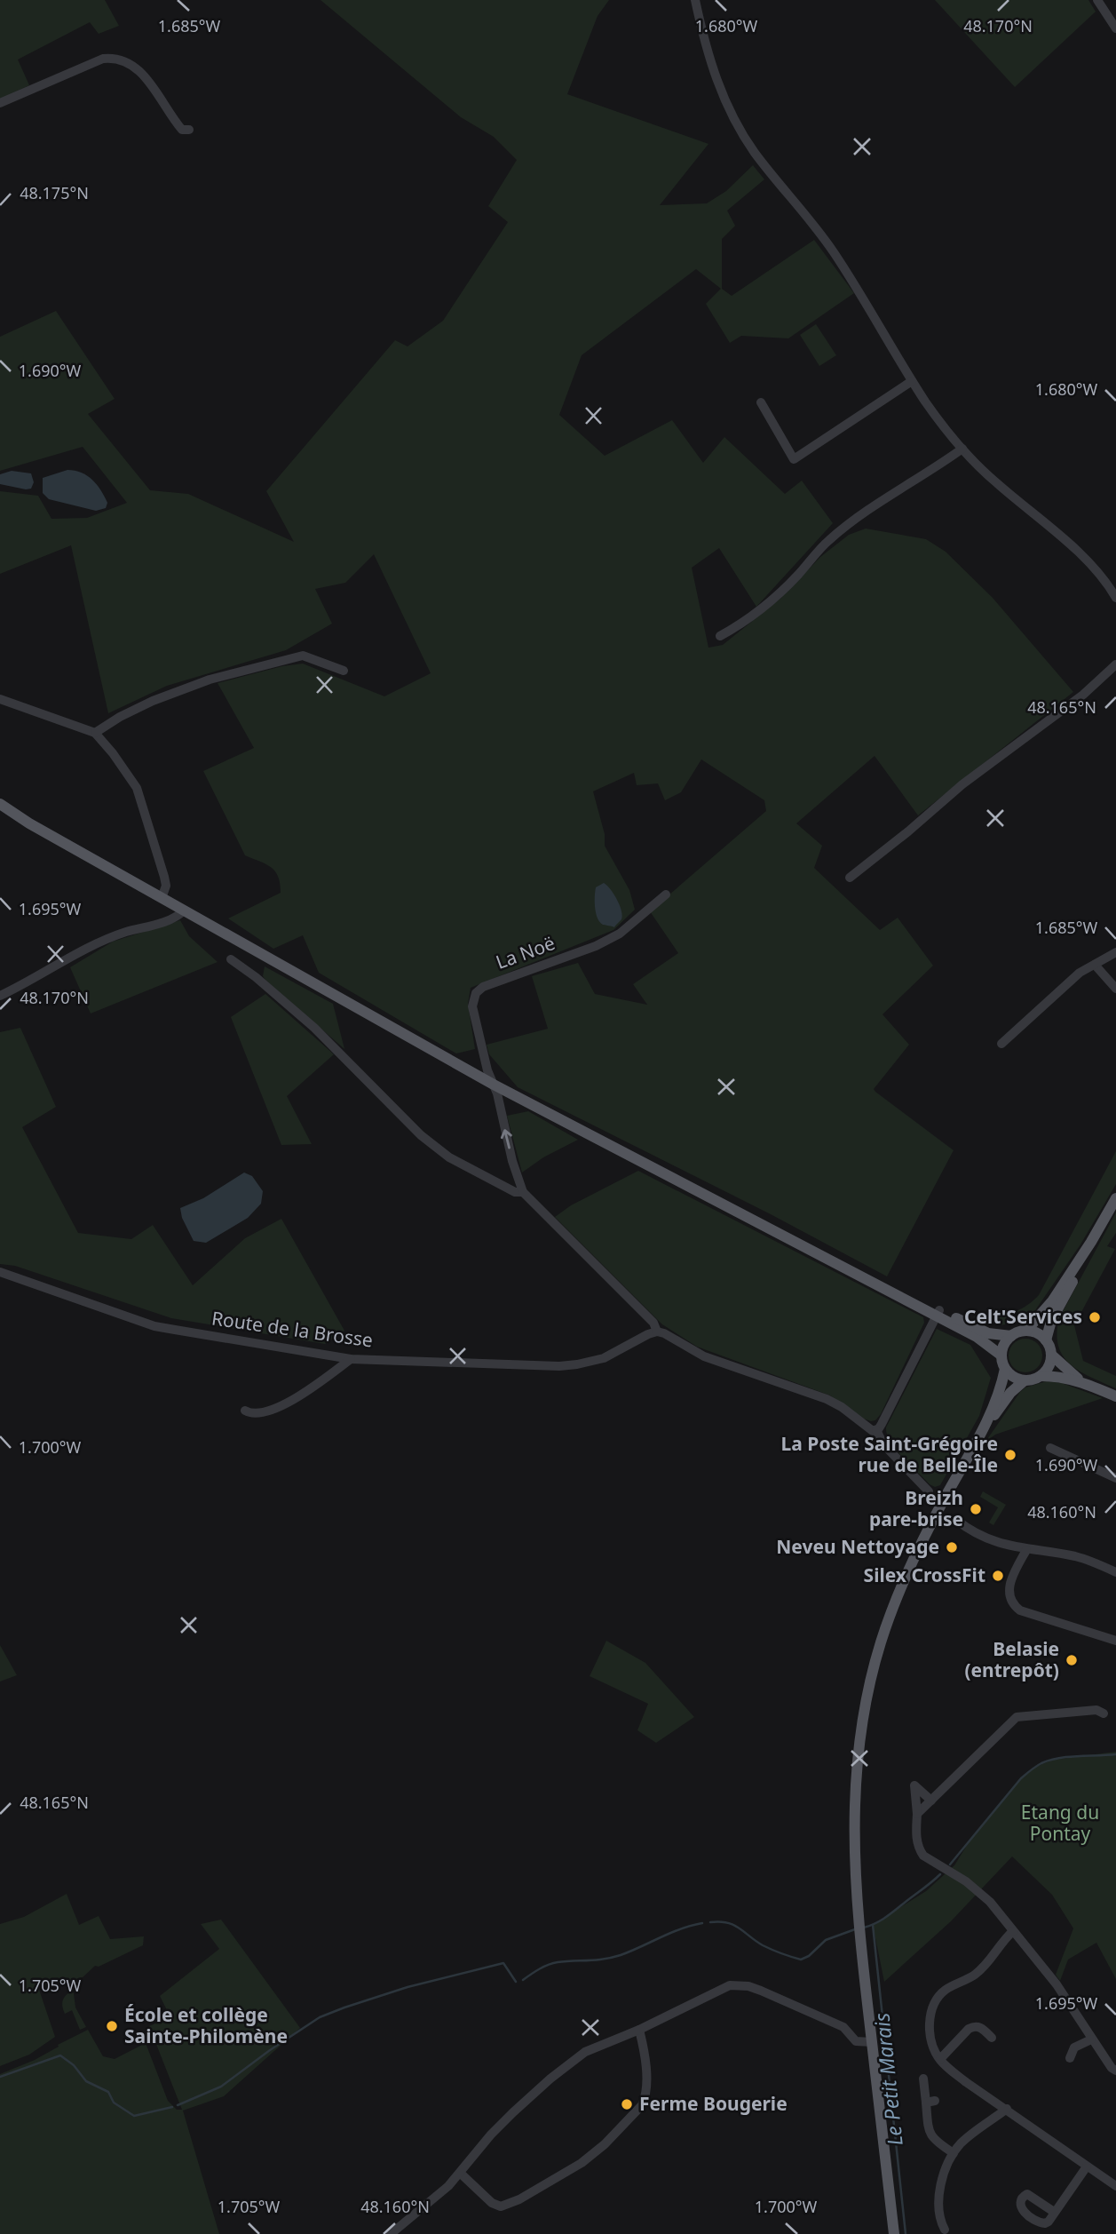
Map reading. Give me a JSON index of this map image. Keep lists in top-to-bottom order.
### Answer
{
  "streets": {
    "street": ["La Noë", "Route de la Brosse"]
  },
  "water": ["Le Petit Marais"],
  "parks": ["Etang du Pontay"],
  "places": [
    "Celt'Services",
    "La Poste Saint-Grégoire rue de Belle-Île",
    "Breizh pare-brise",
    "Neveu Nettoyage",
    "Silex CrossFit",
    "Belasie (entrepôt)",
    "École et collège Sainte-Philomène",
    "Ferme Bougerie"
  ],
  "coordinates": [
    "1.680°W",
    "1.685°W",
    "48.170°N",
    "48.175°N",
    "1.690°W",
    "48.165°N",
    "1.695°W",
    "1.700°W",
    "48.160°N",
    "1.705°W"
  ]
}
